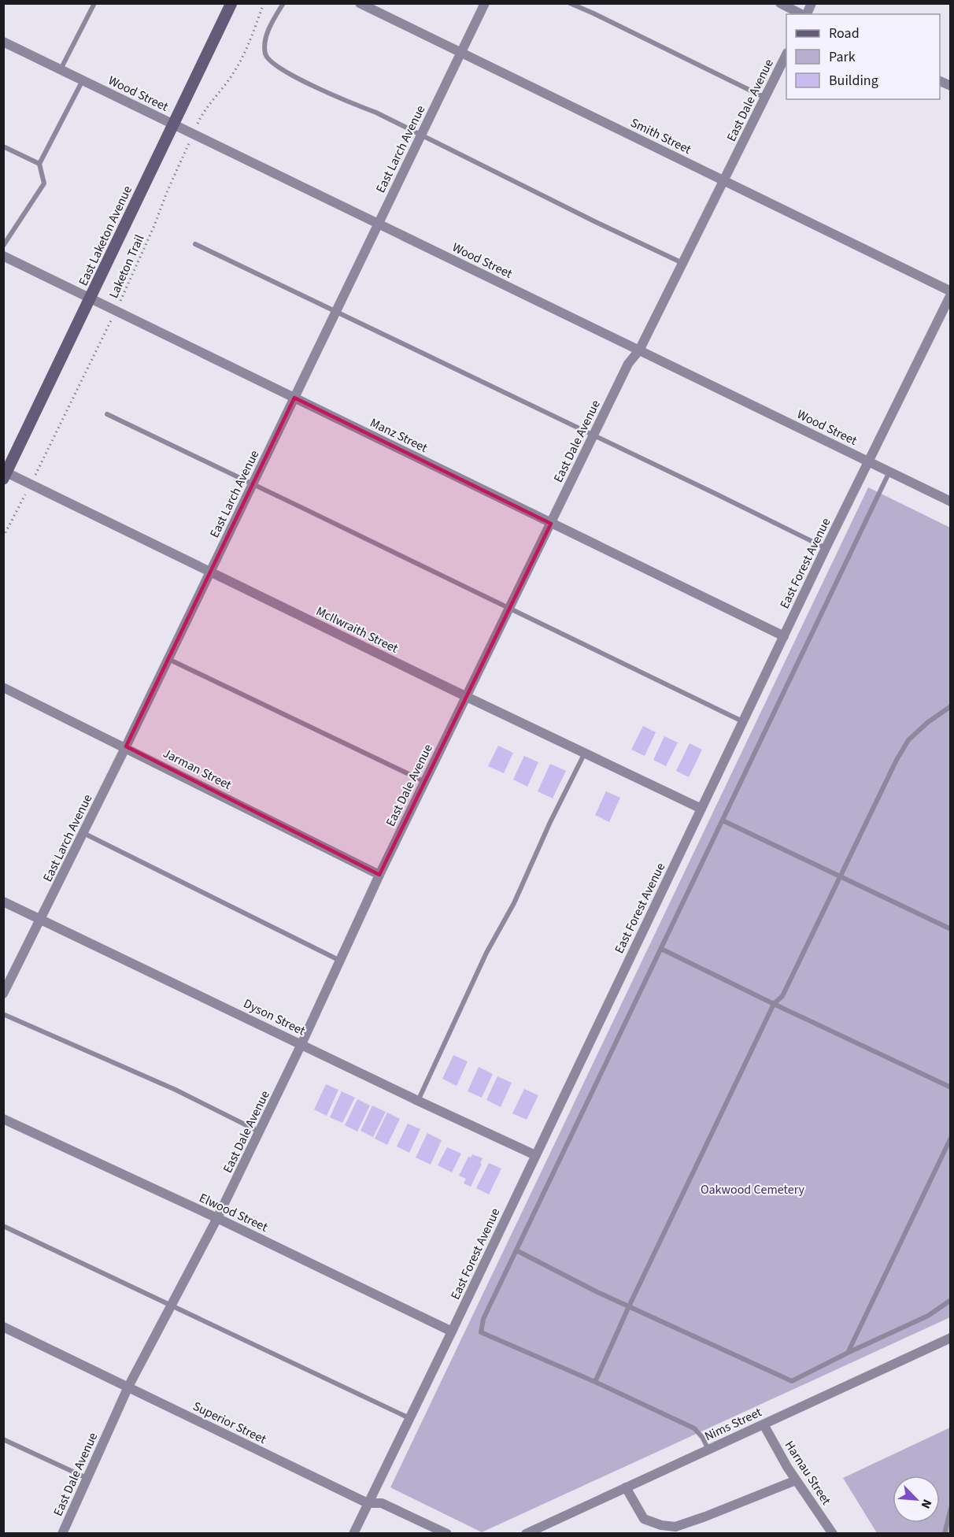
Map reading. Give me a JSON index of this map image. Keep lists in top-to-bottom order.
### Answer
{
  "streets": {
    "main road": ["East Laketon Avenue"],
    "street": [
      "Wood Street",
      "East Dale Avenue",
      "Smith Street",
      "East Larch Avenue",
      "Manz Street",
      "East Forest Avenue",
      "McIlwraith Street",
      "Jarman Street",
      "Dyson Street",
      "Elwood Street",
      "Superior Street",
      "Nims Street",
      "Harnau Street"
    ],
    "path": ["Laketon Trail"]
  },
  "crossings": [
    ["Wood Street", "East Dale Avenue"],
    ["Wood Street", "East Larch Avenue"],
    ["Wood Street", "East Laketon Avenue"],
    ["Wood Street", "Laketon Trail"],
    ["Wood Street", "East Forest Avenue"],
    ["East Dale Avenue", "Smith Street"],
    ["East Dale Avenue", "Manz Street"],
    ["East Dale Avenue", "McIlwraith Street"],
    ["East Dale Avenue", "Jarman Street"],
    ["East Dale Avenue", "Dyson Street"],
    ["East Dale Avenue", "Elwood Street"],
    ["East Dale Avenue", "Superior Street"],
    ["Smith Street", "East Larch Avenue"],
    ["Smith Street", "East Forest Avenue"],
    ["East Larch Avenue", "Manz Street"],
    ["East Larch Avenue", "McIlwraith Street"],
    ["East Larch Avenue", "Jarman Street"],
    ["East Larch Avenue", "Dyson Street"],
    ["East Laketon Avenue", "Manz Street"],
    ["East Laketon Avenue", "McIlwraith Street"],
    ["Laketon Trail", "Manz Street"],
    ["Laketon Trail", "McIlwraith Street"],
    ["Manz Street", "East Forest Avenue"],
    ["East Forest Avenue", "McIlwraith Street"],
    ["East Forest Avenue", "Dyson Street"],
    ["East Forest Avenue", "Elwood Street"],
    ["East Forest Avenue", "Superior Street"],
    ["Nims Street", "Harnau Street"]
  ],
  "parks": ["Oakwood Cemetery"],
  "legend": ["Road", "Park", "Building"],
  "north": "bottom right"
}
